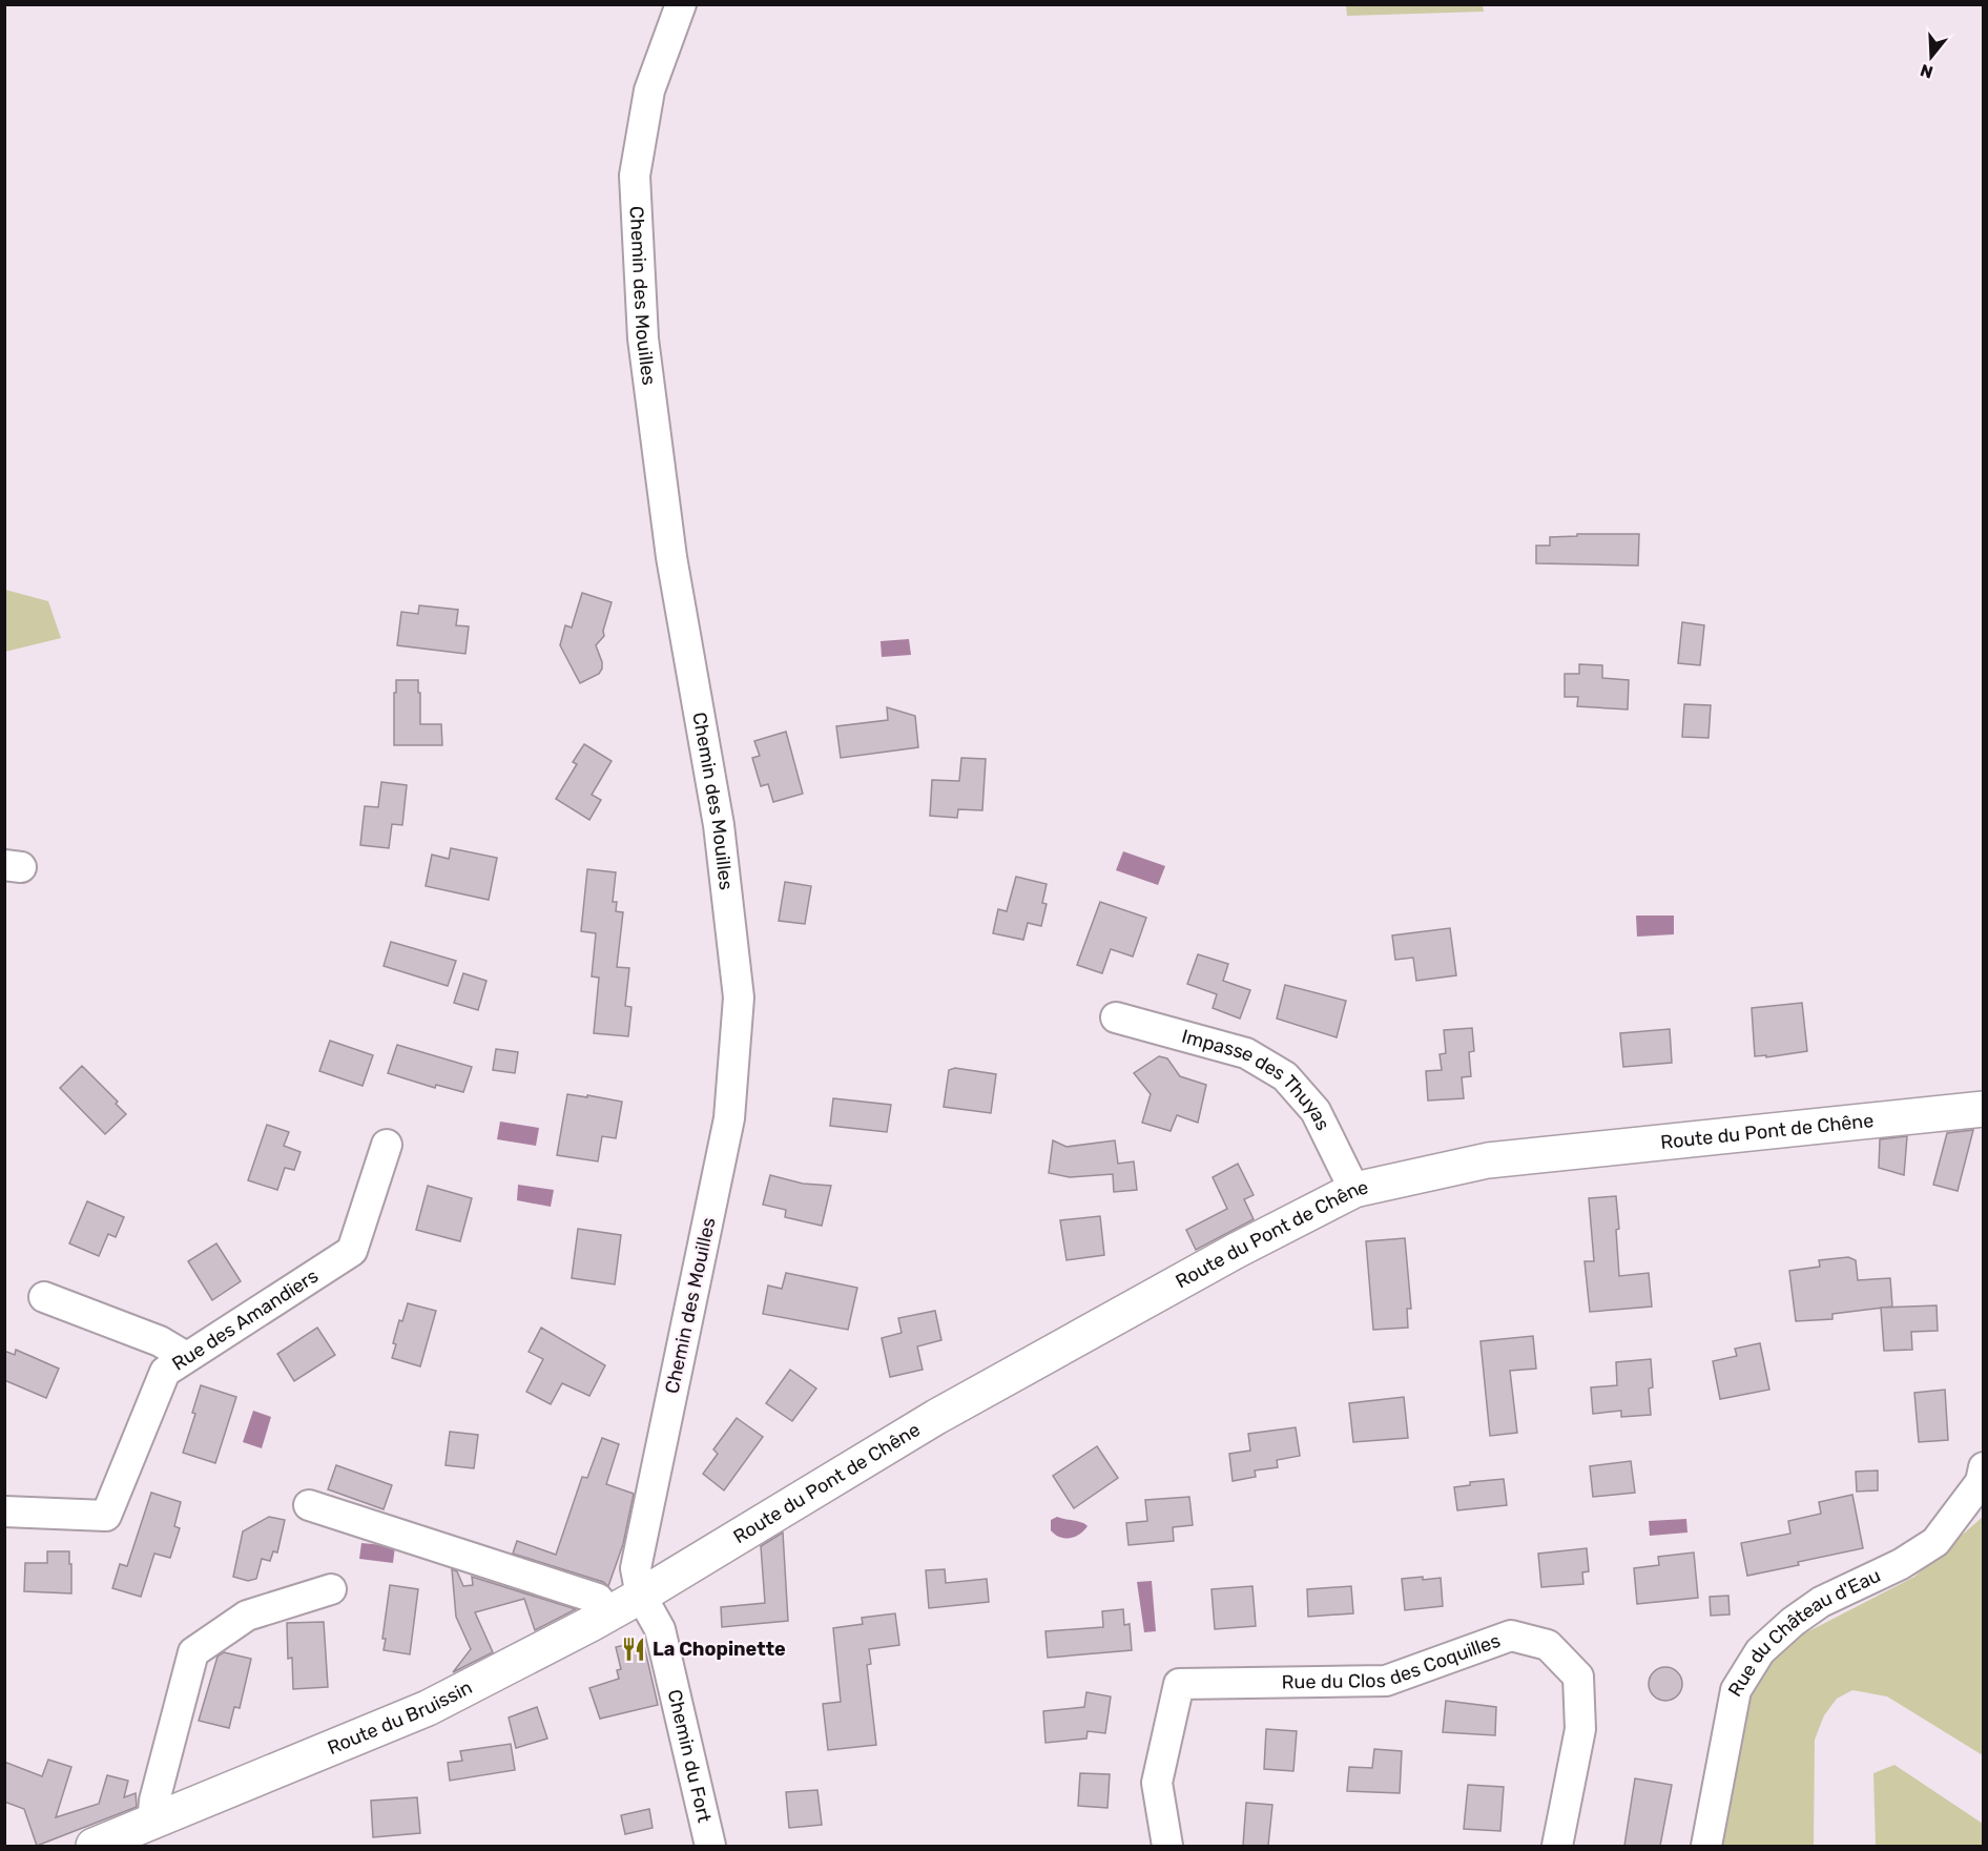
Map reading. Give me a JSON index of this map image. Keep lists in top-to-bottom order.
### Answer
{
  "streets": {
    "street": [
      "Chemin des Mouilles",
      "Impasse des Thuyas",
      "Route du Pont de Chêne",
      "Rue des Amandiers",
      "Rue du Château d'Eau",
      "Rue du Clos des Coquilles",
      "Route du Bruissin",
      "Chemin du Fort"
    ]
  },
  "crossings": [
    ["Chemin des Mouilles", "Route du Pont de Chêne"],
    ["Chemin des Mouilles", "Route du Bruissin"],
    ["Chemin des Mouilles", "Chemin du Fort"],
    ["Impasse des Thuyas", "Route du Pont de Chêne"],
    ["Route du Pont de Chêne", "Route du Bruissin"],
    ["Route du Pont de Chêne", "Chemin du Fort"],
    ["Route du Bruissin", "Chemin du Fort"]
  ],
  "places": {
    "restaurant": ["La Chopinette"]
  },
  "north": "bottom"
}
